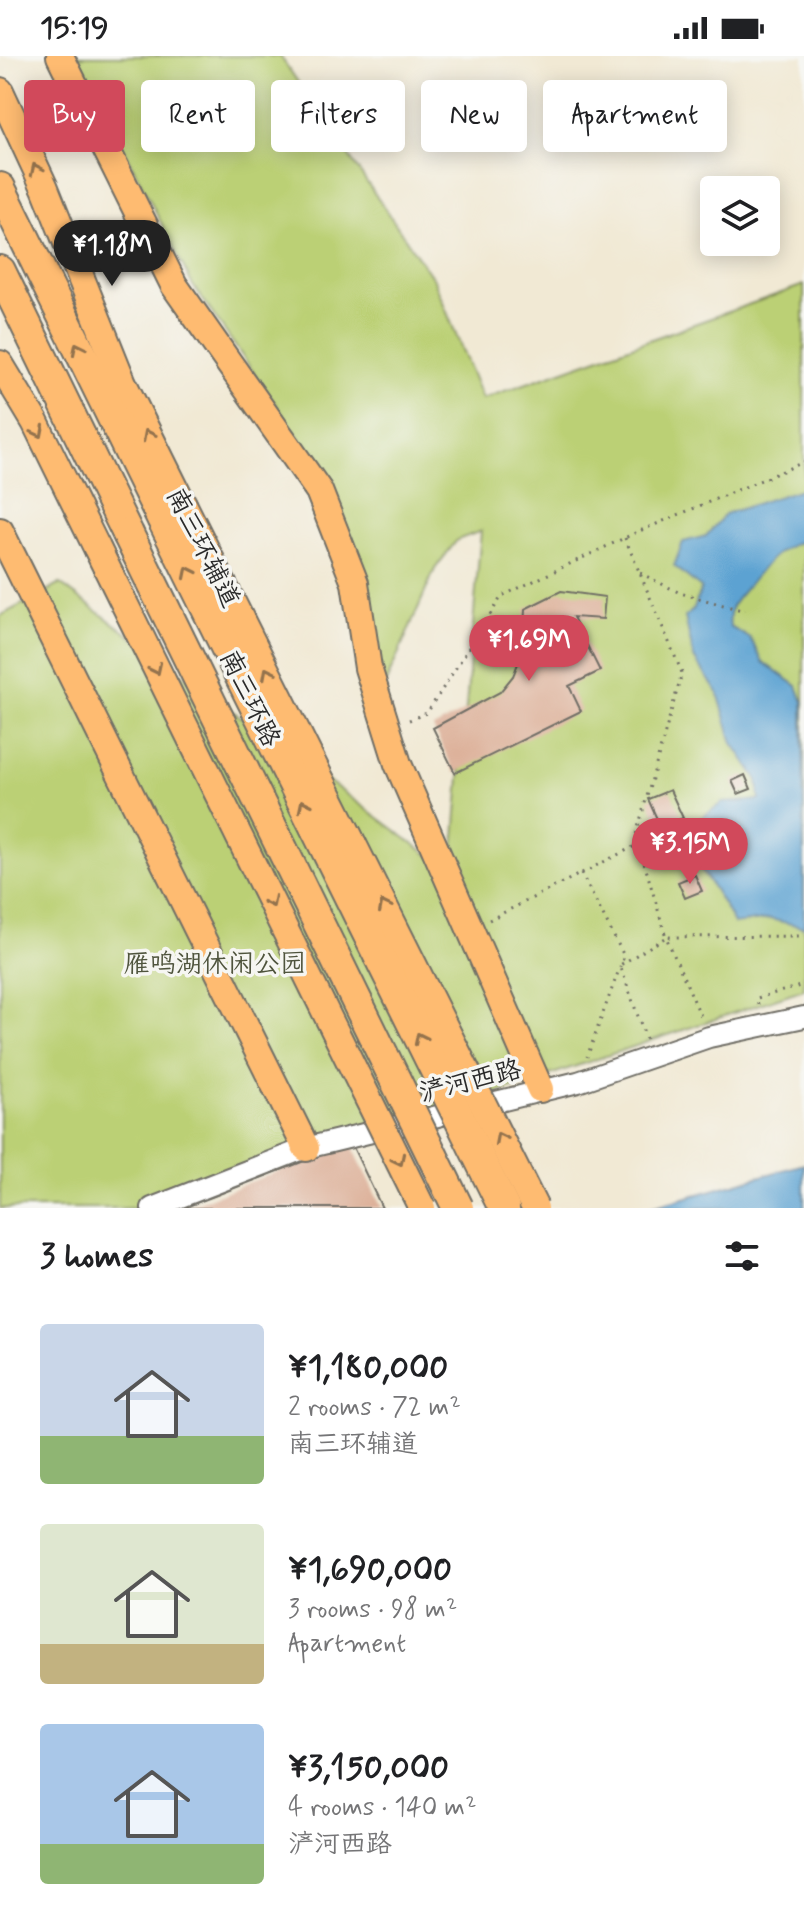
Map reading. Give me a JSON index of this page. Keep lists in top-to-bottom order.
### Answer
{
  "streets": {
    "highway": ["南三环路"],
    "main road": ["南三环辅道"],
    "street": ["浐河西路"]
  },
  "crossings": [
    ["南三环辅道", "南三环路"]
  ],
  "parks": ["雁鸣湖休闲公园"],
  "page": {
    "status": "15:19",
    "chip": [
      "Buy",
      "Rent",
      "Filters",
      "New",
      "Apartment"
    ],
    "price": ["¥1.18M", "¥1.69M", "¥3.15M"],
    "heading": "3 homes",
    "list": [
      {
        "name": "¥1,180,000",
        "note": "2 rooms · 72 m² · 南三环辅道"
      },
      {
        "name": "¥1,690,000",
        "note": "3 rooms · 98 m² · Apartment"
      },
      {
        "name": "¥3,150,000",
        "note": "4 rooms · 140 m² · 浐河西路"
      }
    ]
  }
}
